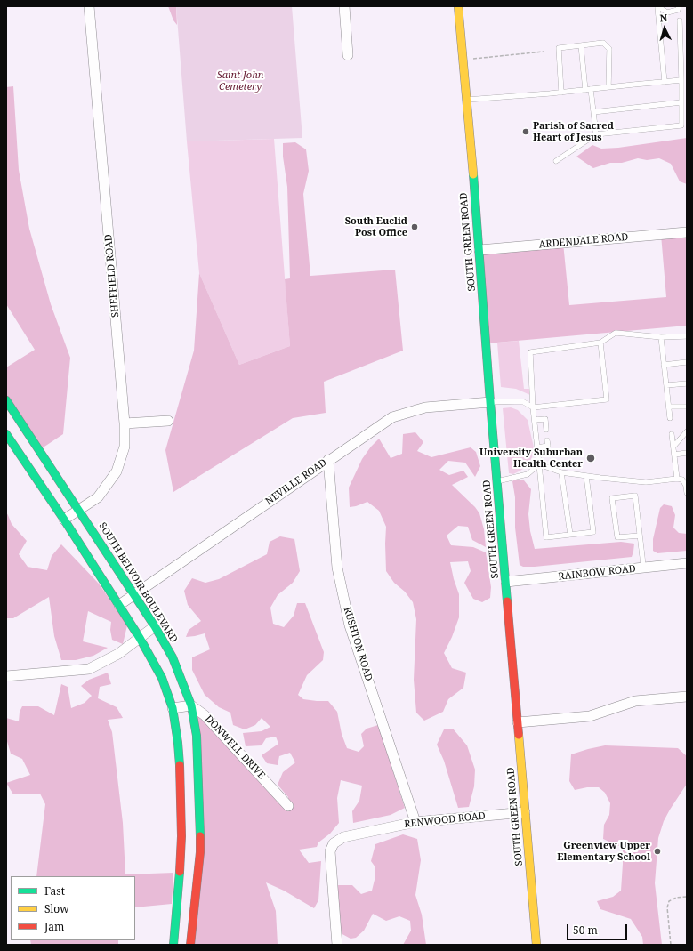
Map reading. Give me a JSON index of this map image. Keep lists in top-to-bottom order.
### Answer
{
  "streets": {
    "street": [
      "ARDENDALE ROAD",
      "SOUTH GREEN ROAD",
      "SHEFFIELD ROAD",
      "NEVILLE ROAD",
      "RAINBOW ROAD",
      "SOUTH BELVOIR BOULEVARD",
      "RUSHTON ROAD",
      "DONWELL DRIVE",
      "RENWOOD ROAD"
    ]
  },
  "crossings": [
    ["ARDENDALE ROAD", "SOUTH GREEN ROAD"],
    ["SOUTH GREEN ROAD", "NEVILLE ROAD"],
    ["SOUTH GREEN ROAD", "RAINBOW ROAD"],
    ["SOUTH GREEN ROAD", "RENWOOD ROAD"],
    ["SHEFFIELD ROAD", "SOUTH BELVOIR BOULEVARD"],
    ["NEVILLE ROAD", "SOUTH BELVOIR BOULEVARD"],
    ["NEVILLE ROAD", "RUSHTON ROAD"],
    ["SOUTH BELVOIR BOULEVARD", "DONWELL DRIVE"],
    ["RUSHTON ROAD", "RENWOOD ROAD"]
  ],
  "parks": ["Saint John Cemetery"],
  "places": [
    "Parish of Sacred Heart of Jesus",
    "South Euclid Post Office",
    "University Suburban Health Center",
    "Greenview Upper Elementary School"
  ],
  "legend": ["Fast", "Slow", "Jam"],
  "scale_bar": "50 m",
  "north": "top"
}
